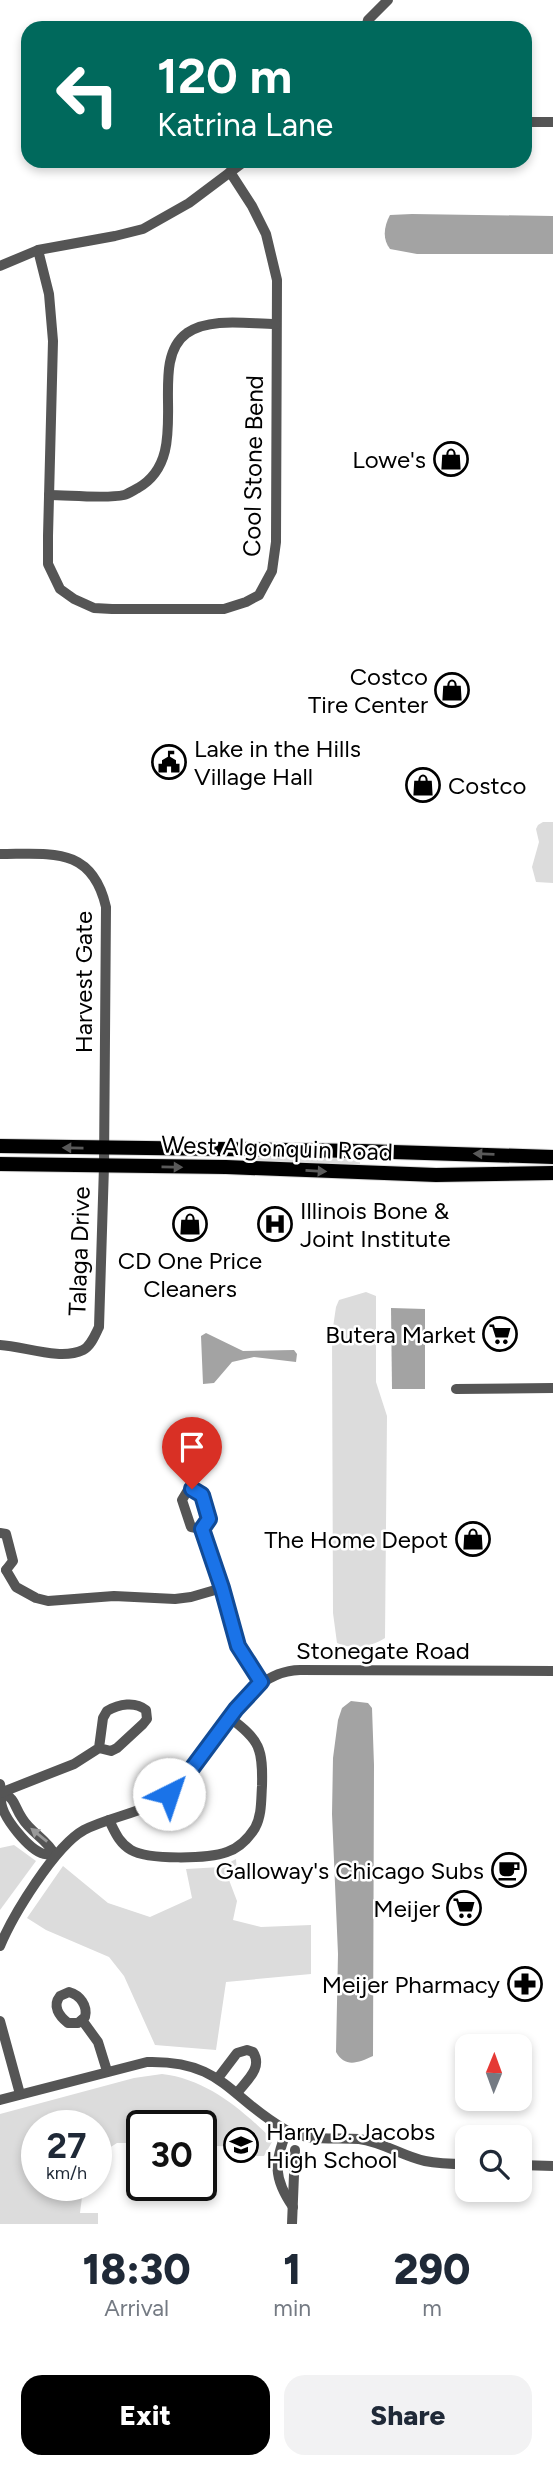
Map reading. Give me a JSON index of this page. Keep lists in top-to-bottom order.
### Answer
{
  "streets": {
    "main road": ["West Algonquin Road"],
    "street": [
      "Cool Stone Bend",
      "Harvest Gate",
      "Talaga Drive",
      "Stonegate Road"
    ]
  },
  "crossings": [
    ["Harvest Gate", "Talaga Drive"],
    ["West Algonquin Road", "Talaga Drive"]
  ],
  "places": {
    "shop": [
      "Lowe's",
      "Costco Tire Center",
      "Costco",
      "CD One Price Cleaners",
      "The Home Depot"
    ],
    "public building": ["Lake in the Hills Village Hall"],
    "hospital": ["Illinois Bone & Joint Institute"],
    "supermarket": ["Butera Market", "Meijer"],
    "cafe": ["Galloway's Chicago Subs"],
    "pharmacy": ["Meijer Pharmacy"],
    "school or university": ["Harry D. Jacobs High School"]
  },
  "north": "top",
  "page": {
    "turn": ["120 m", "Katrina Lane"],
    "speed": "27 km/h",
    "limit": "30",
    "eta": [
      "18:30",
      "Arrival",
      "1",
      "min",
      "290",
      "m"
    ],
    "buttons": ["Exit", "Share"]
  }
}
